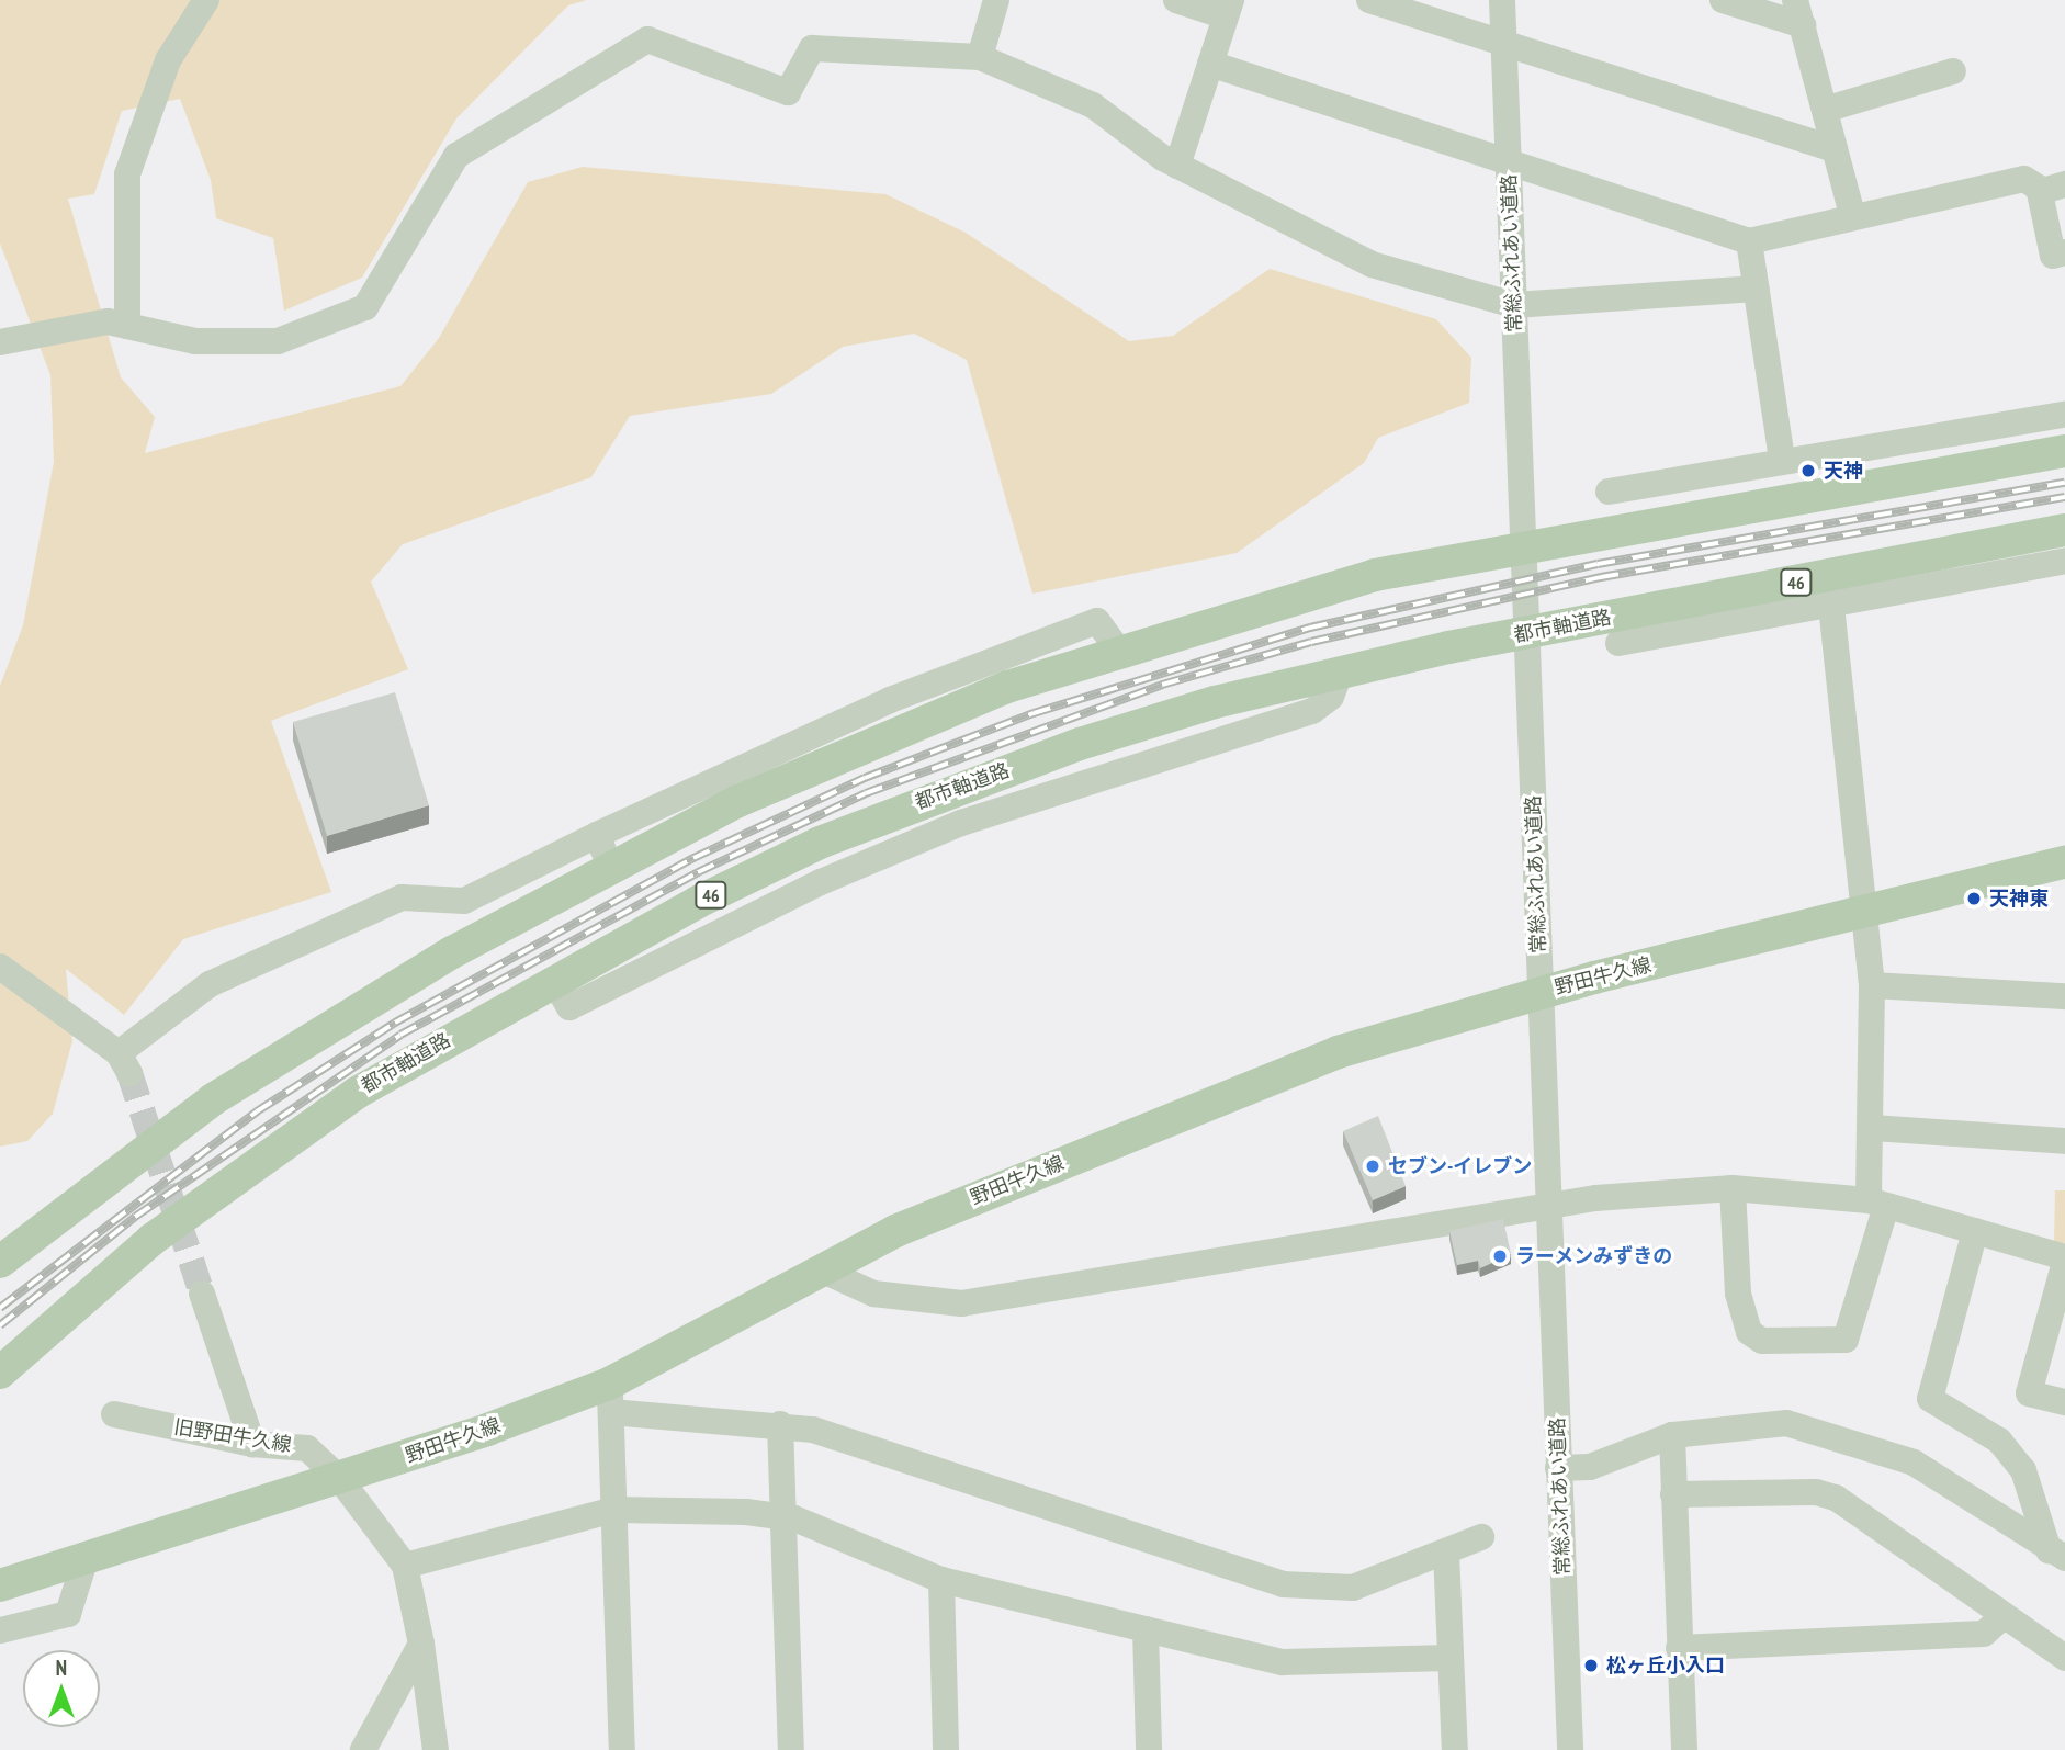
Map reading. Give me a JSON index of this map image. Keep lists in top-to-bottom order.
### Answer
{
  "streets": {
    "main road": ["46", "都市軸道路", "野田牛久線"],
    "street": ["常総ふれあい道路", "旧野田牛久線"]
  },
  "crossings": [
    ["常総ふれあい道路", "都市軸道路"],
    ["常総ふれあい道路", "野田牛久線"],
    ["野田牛久線", "旧野田牛久線"]
  ],
  "places": [
    "天神",
    "天神東",
    "セブン-イレブン",
    "ラーメンみずきの",
    "松ヶ丘小入口"
  ],
  "north": "top"
}
